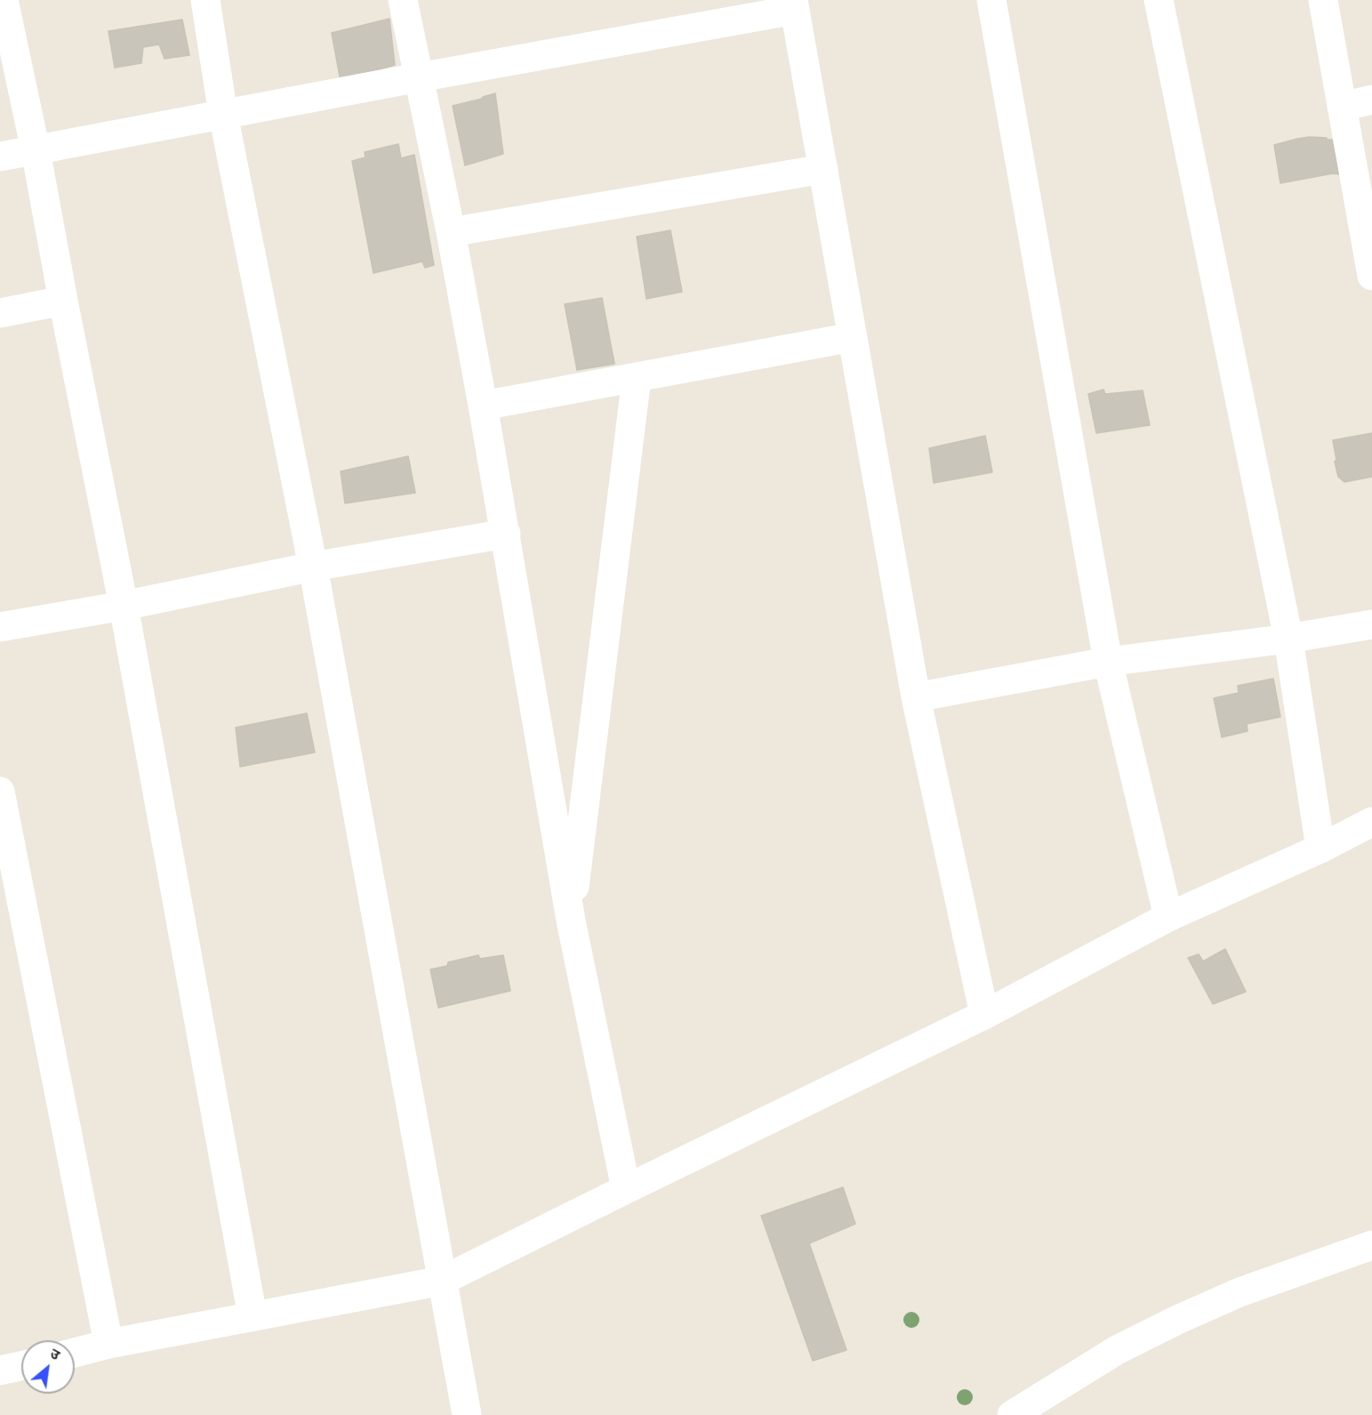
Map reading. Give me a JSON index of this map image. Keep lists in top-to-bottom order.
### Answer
{
  "north": "top right"
}
